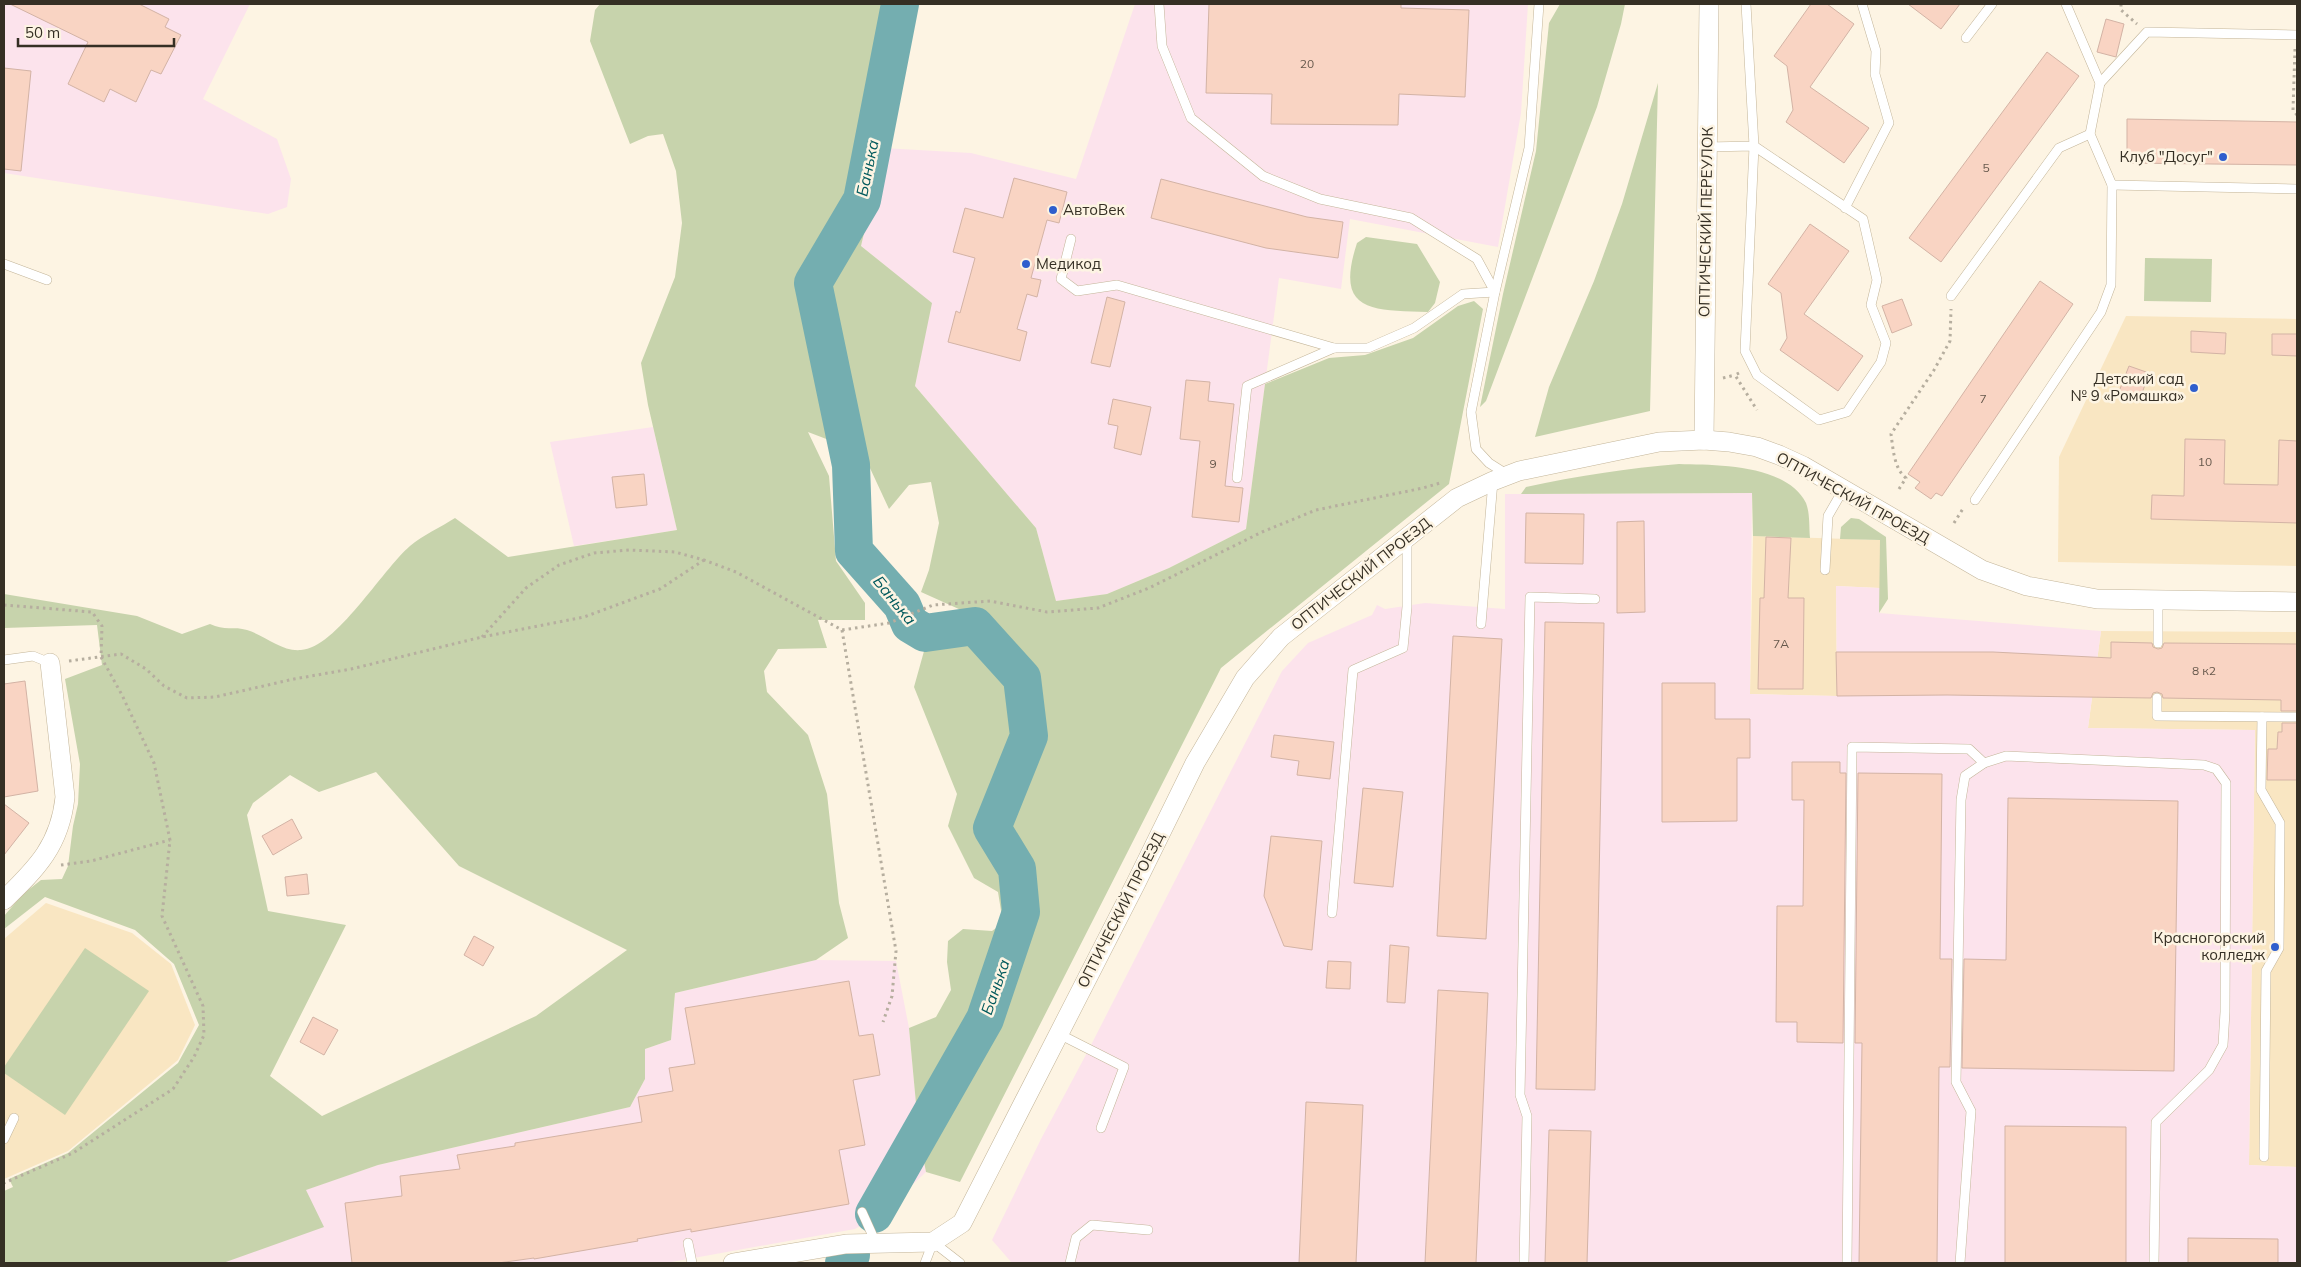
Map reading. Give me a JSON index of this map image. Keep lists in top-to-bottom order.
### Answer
{
  "streets": {
    "street": ["ОПТИЧЕСКИЙ ПЕРЕУЛОК", "ОПТИЧЕСКИЙ ПРОЕЗД"]
  },
  "crossings": [
    ["ОПТИЧЕСКИЙ ПЕРЕУЛОК", "ОПТИЧЕСКИЙ ПРОЕЗД"]
  ],
  "water": ["Банька"],
  "places": [
    "Клуб \"Досуг\"",
    "АвтоВек",
    "Медикод",
    "Детский сад № 9 «Ромашка»",
    "Красногорский колледж"
  ],
  "house_numbers": [
    "20",
    "5",
    "7",
    "10",
    "9",
    "7А",
    "8 к2"
  ],
  "scale_bar": "50 m"
}
